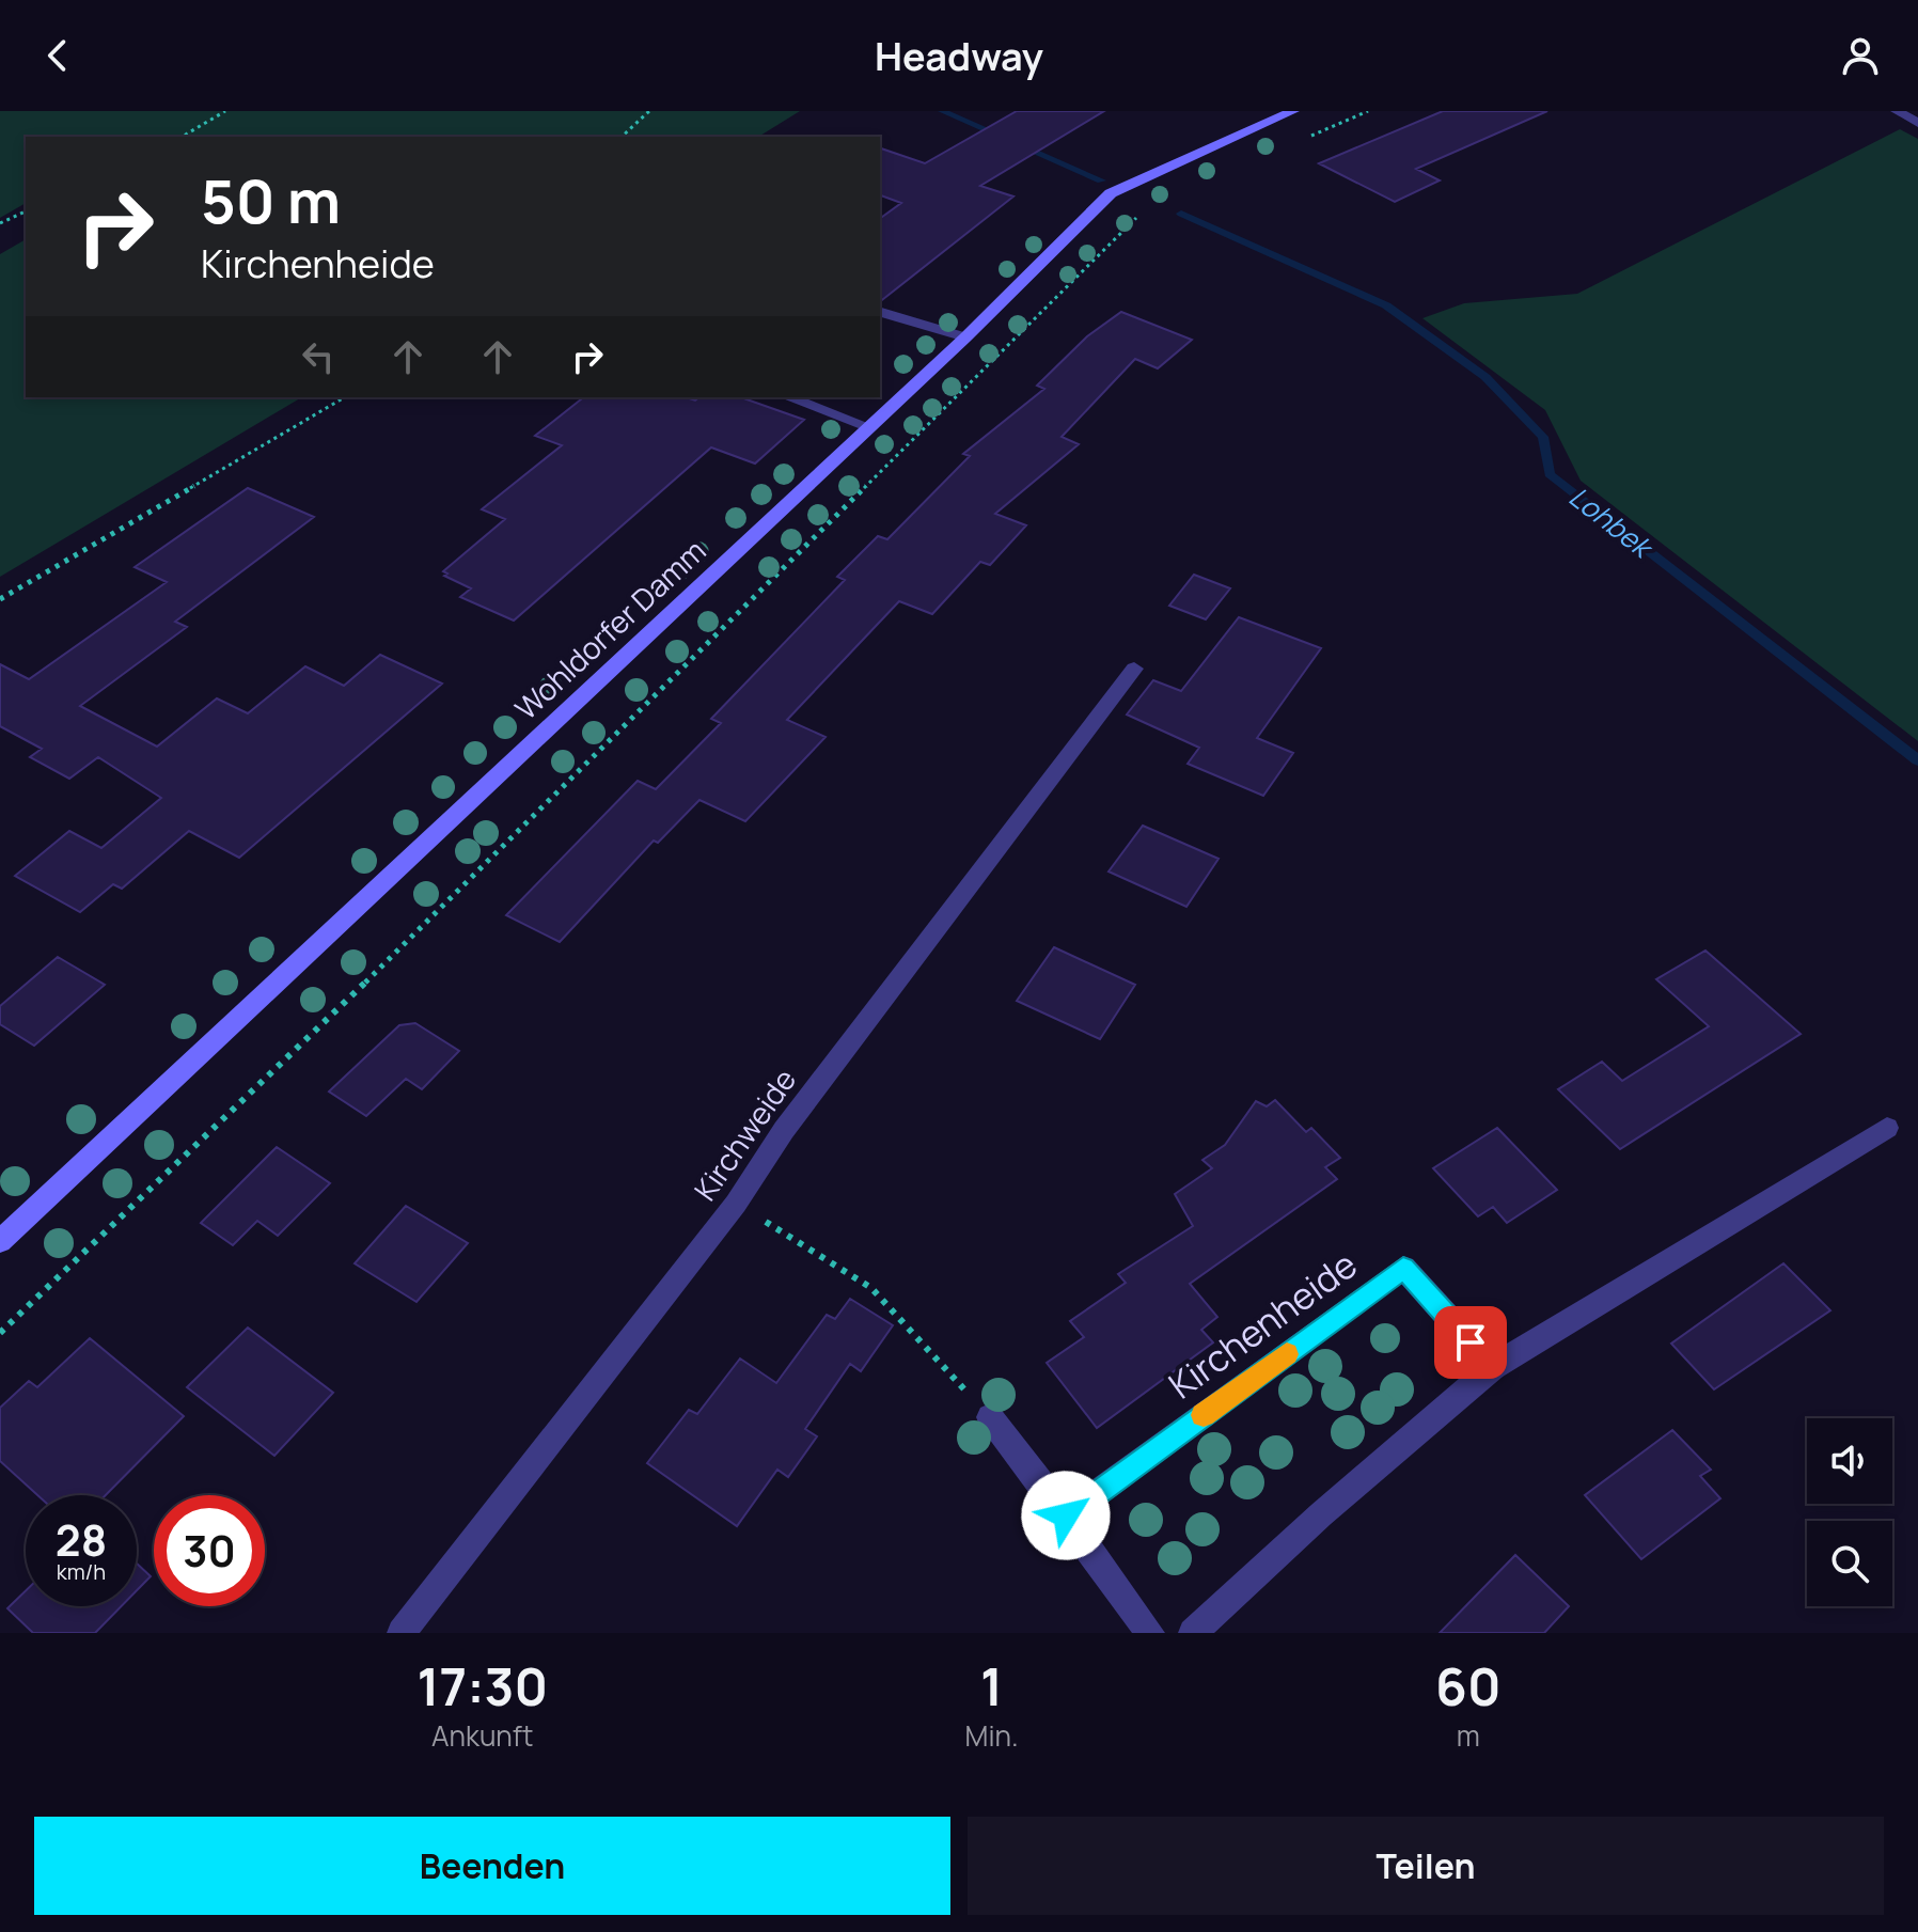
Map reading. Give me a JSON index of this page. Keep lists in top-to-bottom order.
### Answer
{
  "streets": {
    "street": ["Wohldorfer Damm", "Kirchweide", "Kirchenheide"]
  },
  "water": ["Lohbek"],
  "page": {
    "header": "Headway",
    "turn": ["50 m", "Kirchenheide"],
    "speed": "28 km/h",
    "limit": "30",
    "eta": [
      "17:30",
      "Ankunft",
      "1",
      "Min.",
      "60",
      "m"
    ],
    "buttons": ["Beenden", "Teilen"]
  }
}
